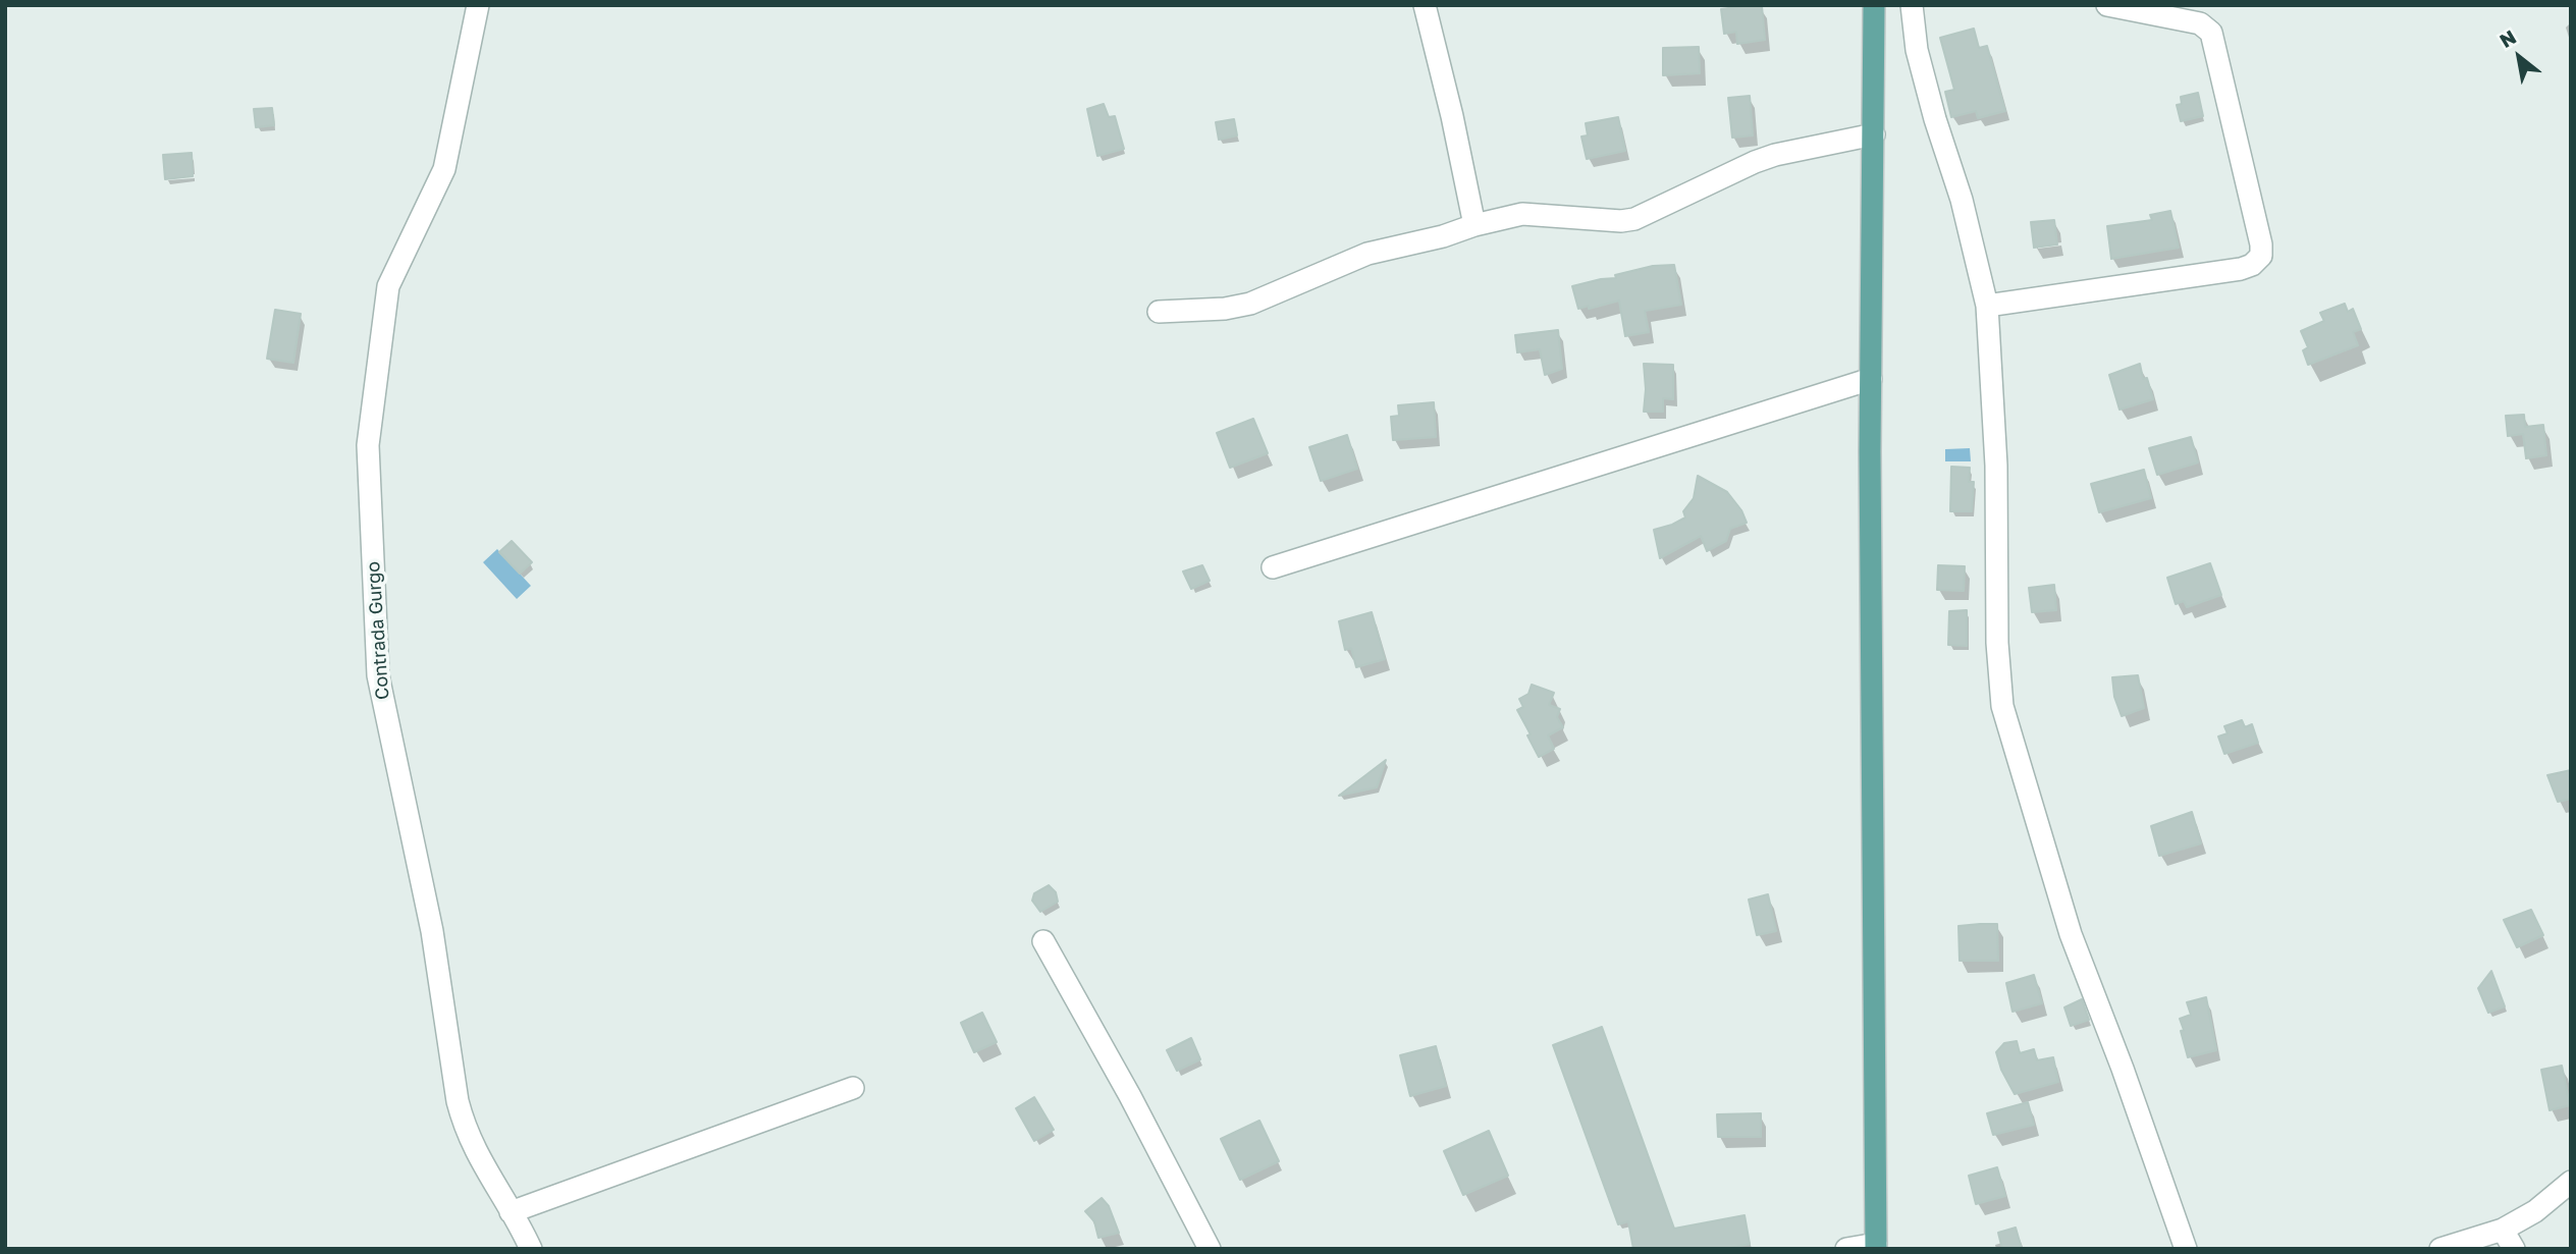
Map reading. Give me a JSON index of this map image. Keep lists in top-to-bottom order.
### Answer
{
  "streets": {
    "street": ["Contrada Gurgo"]
  },
  "north": "top left"
}
